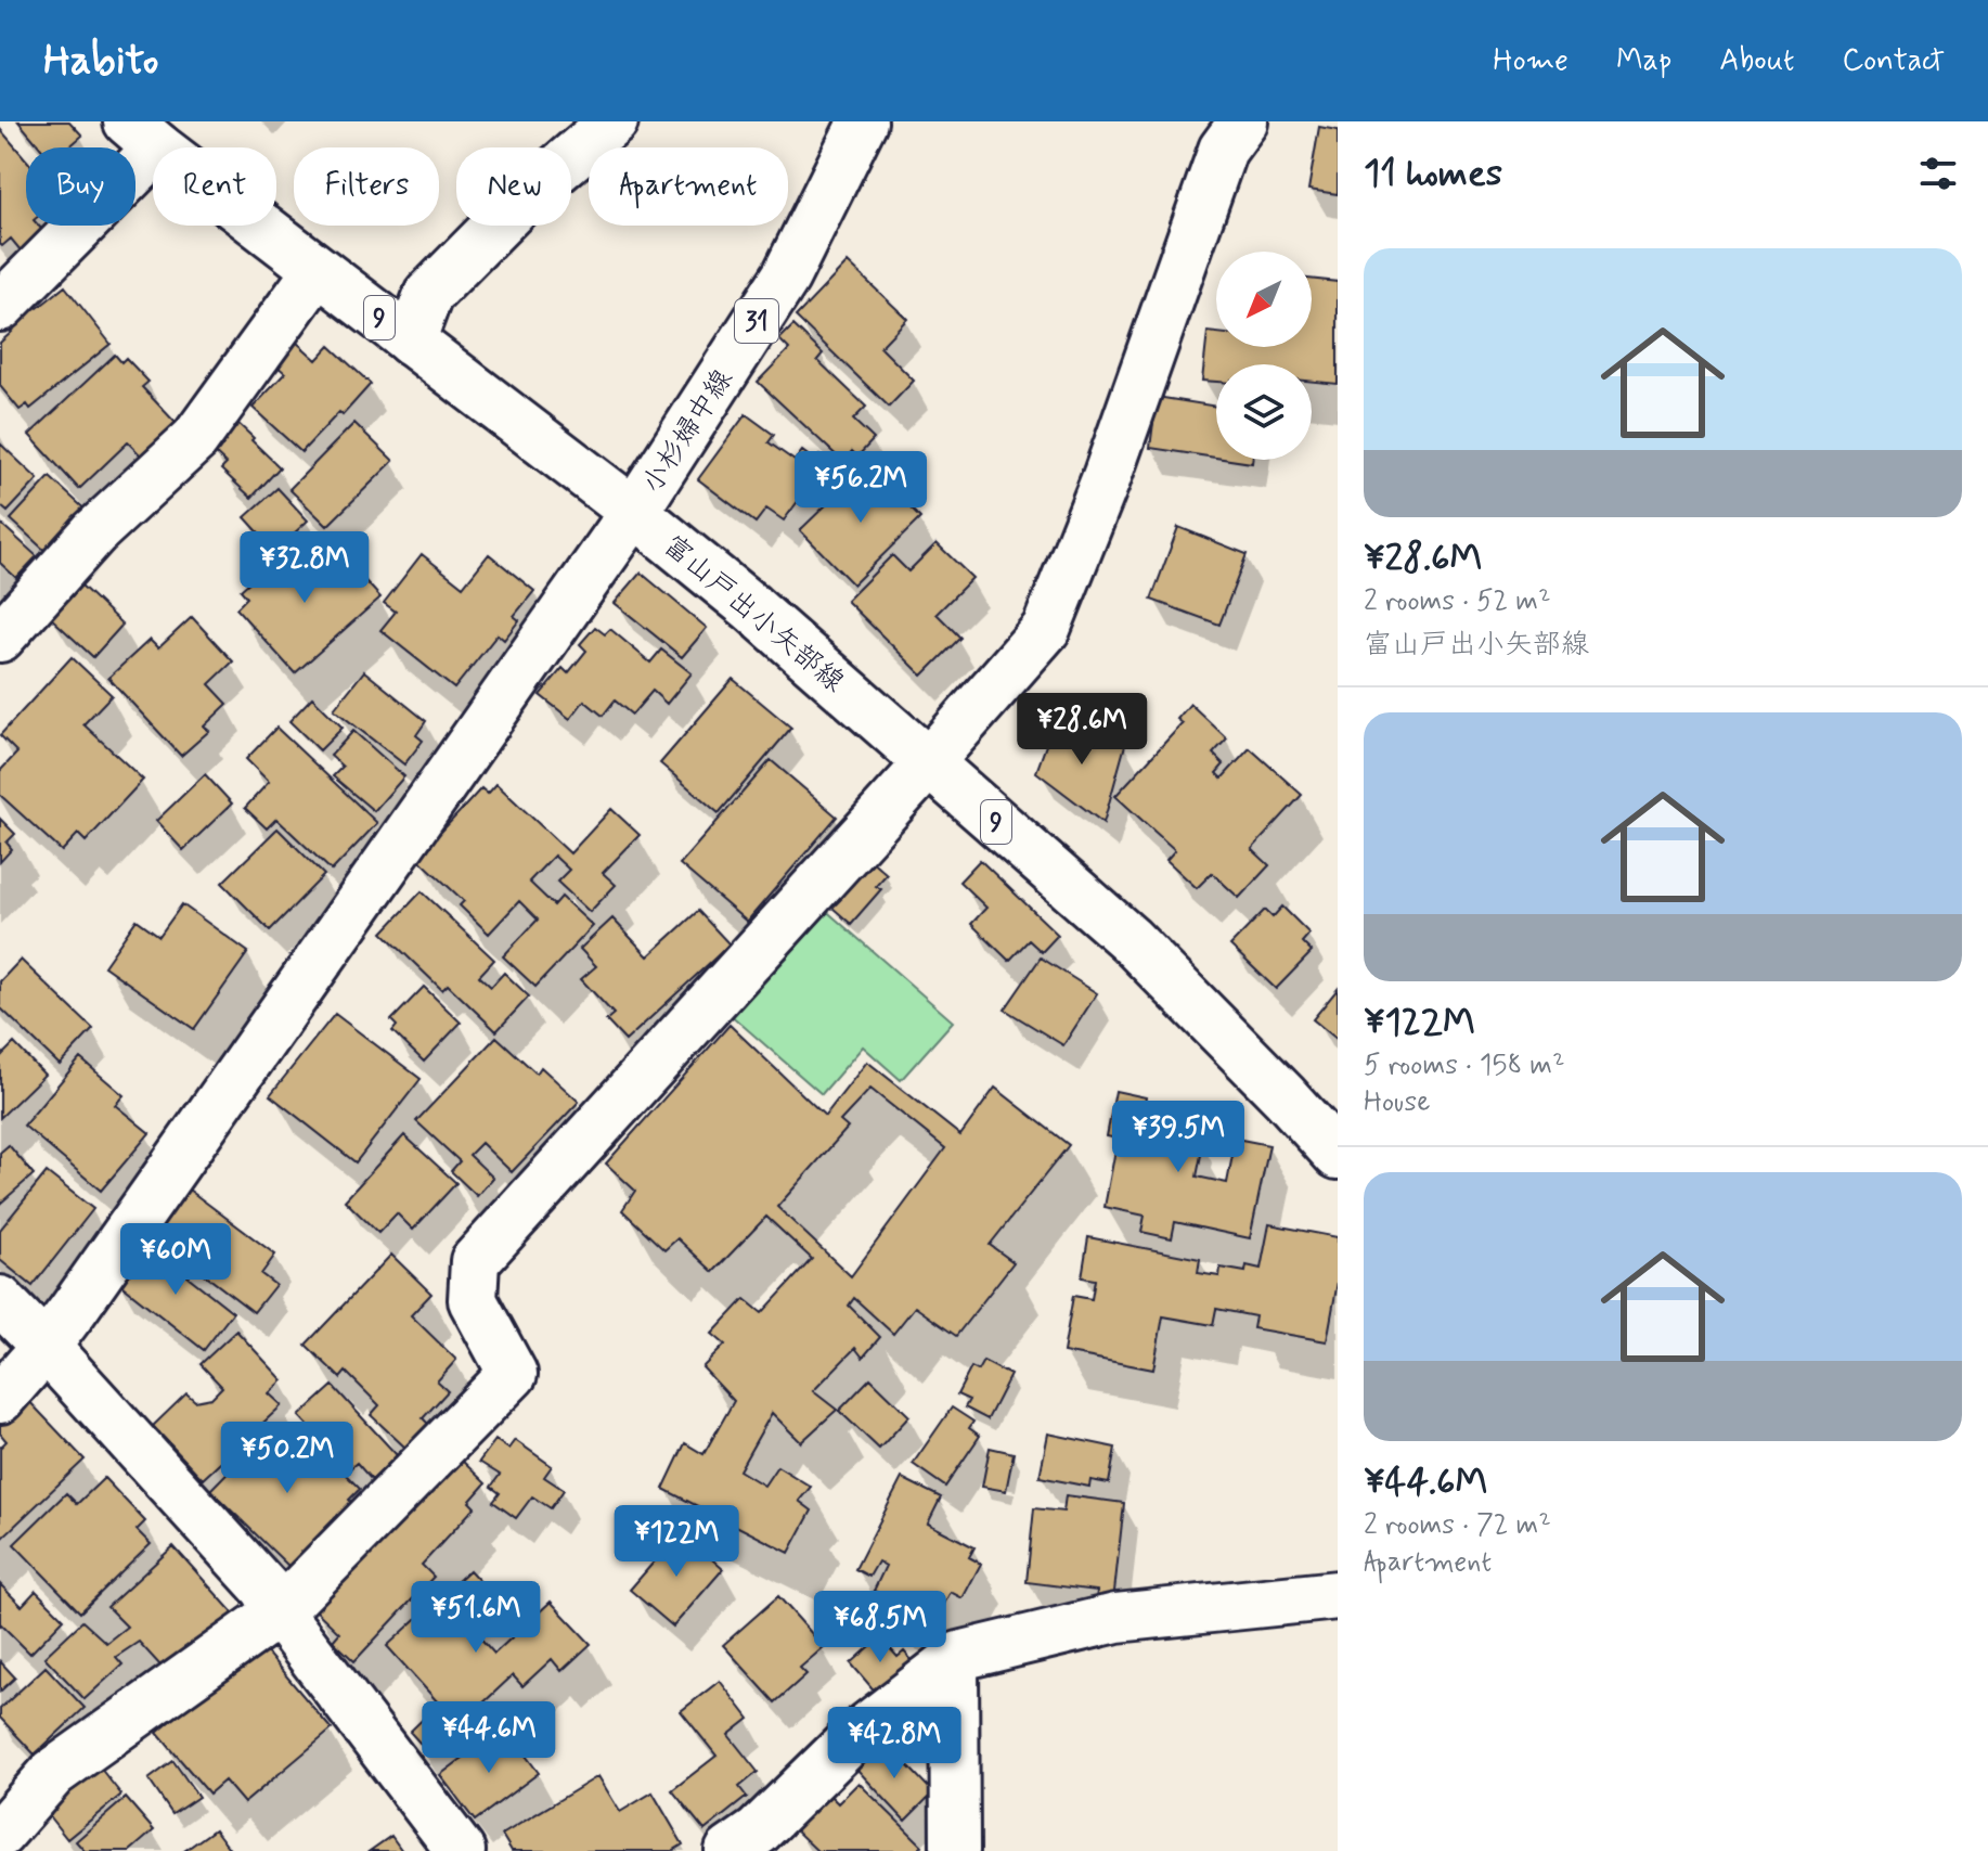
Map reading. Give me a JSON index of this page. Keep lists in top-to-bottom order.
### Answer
{
  "streets": {
    "street": [
      "9",
      "31",
      "小杉婦中線",
      "富山戸出小矢部線"
    ]
  },
  "crossings": [
    ["小杉婦中線", "富山戸出小矢部線"]
  ],
  "north": "bottom left",
  "page": {
    "header": "Habito",
    "nav": [
      "Home",
      "Map",
      "About",
      "Contact"
    ],
    "heading": "11 homes",
    "chip": [
      "Buy",
      "Rent",
      "Filters",
      "New",
      "Apartment"
    ],
    "list": [
      {
        "name": "¥28.6M",
        "note": "2 rooms · 52 m² · 富山戸出小矢部線"
      },
      {
        "name": "¥122M",
        "note": "5 rooms · 158 m² · House"
      },
      {
        "name": "¥44.6M",
        "note": "2 rooms · 72 m² · Apartment"
      }
    ],
    "price": [
      "¥56.2M",
      "¥32.8M",
      "¥28.6M",
      "¥39.5M",
      "¥60M",
      "¥50.2M",
      "¥122M",
      "¥51.6M",
      "¥68.5M",
      "¥44.6M",
      "¥42.8M"
    ]
  }
}
